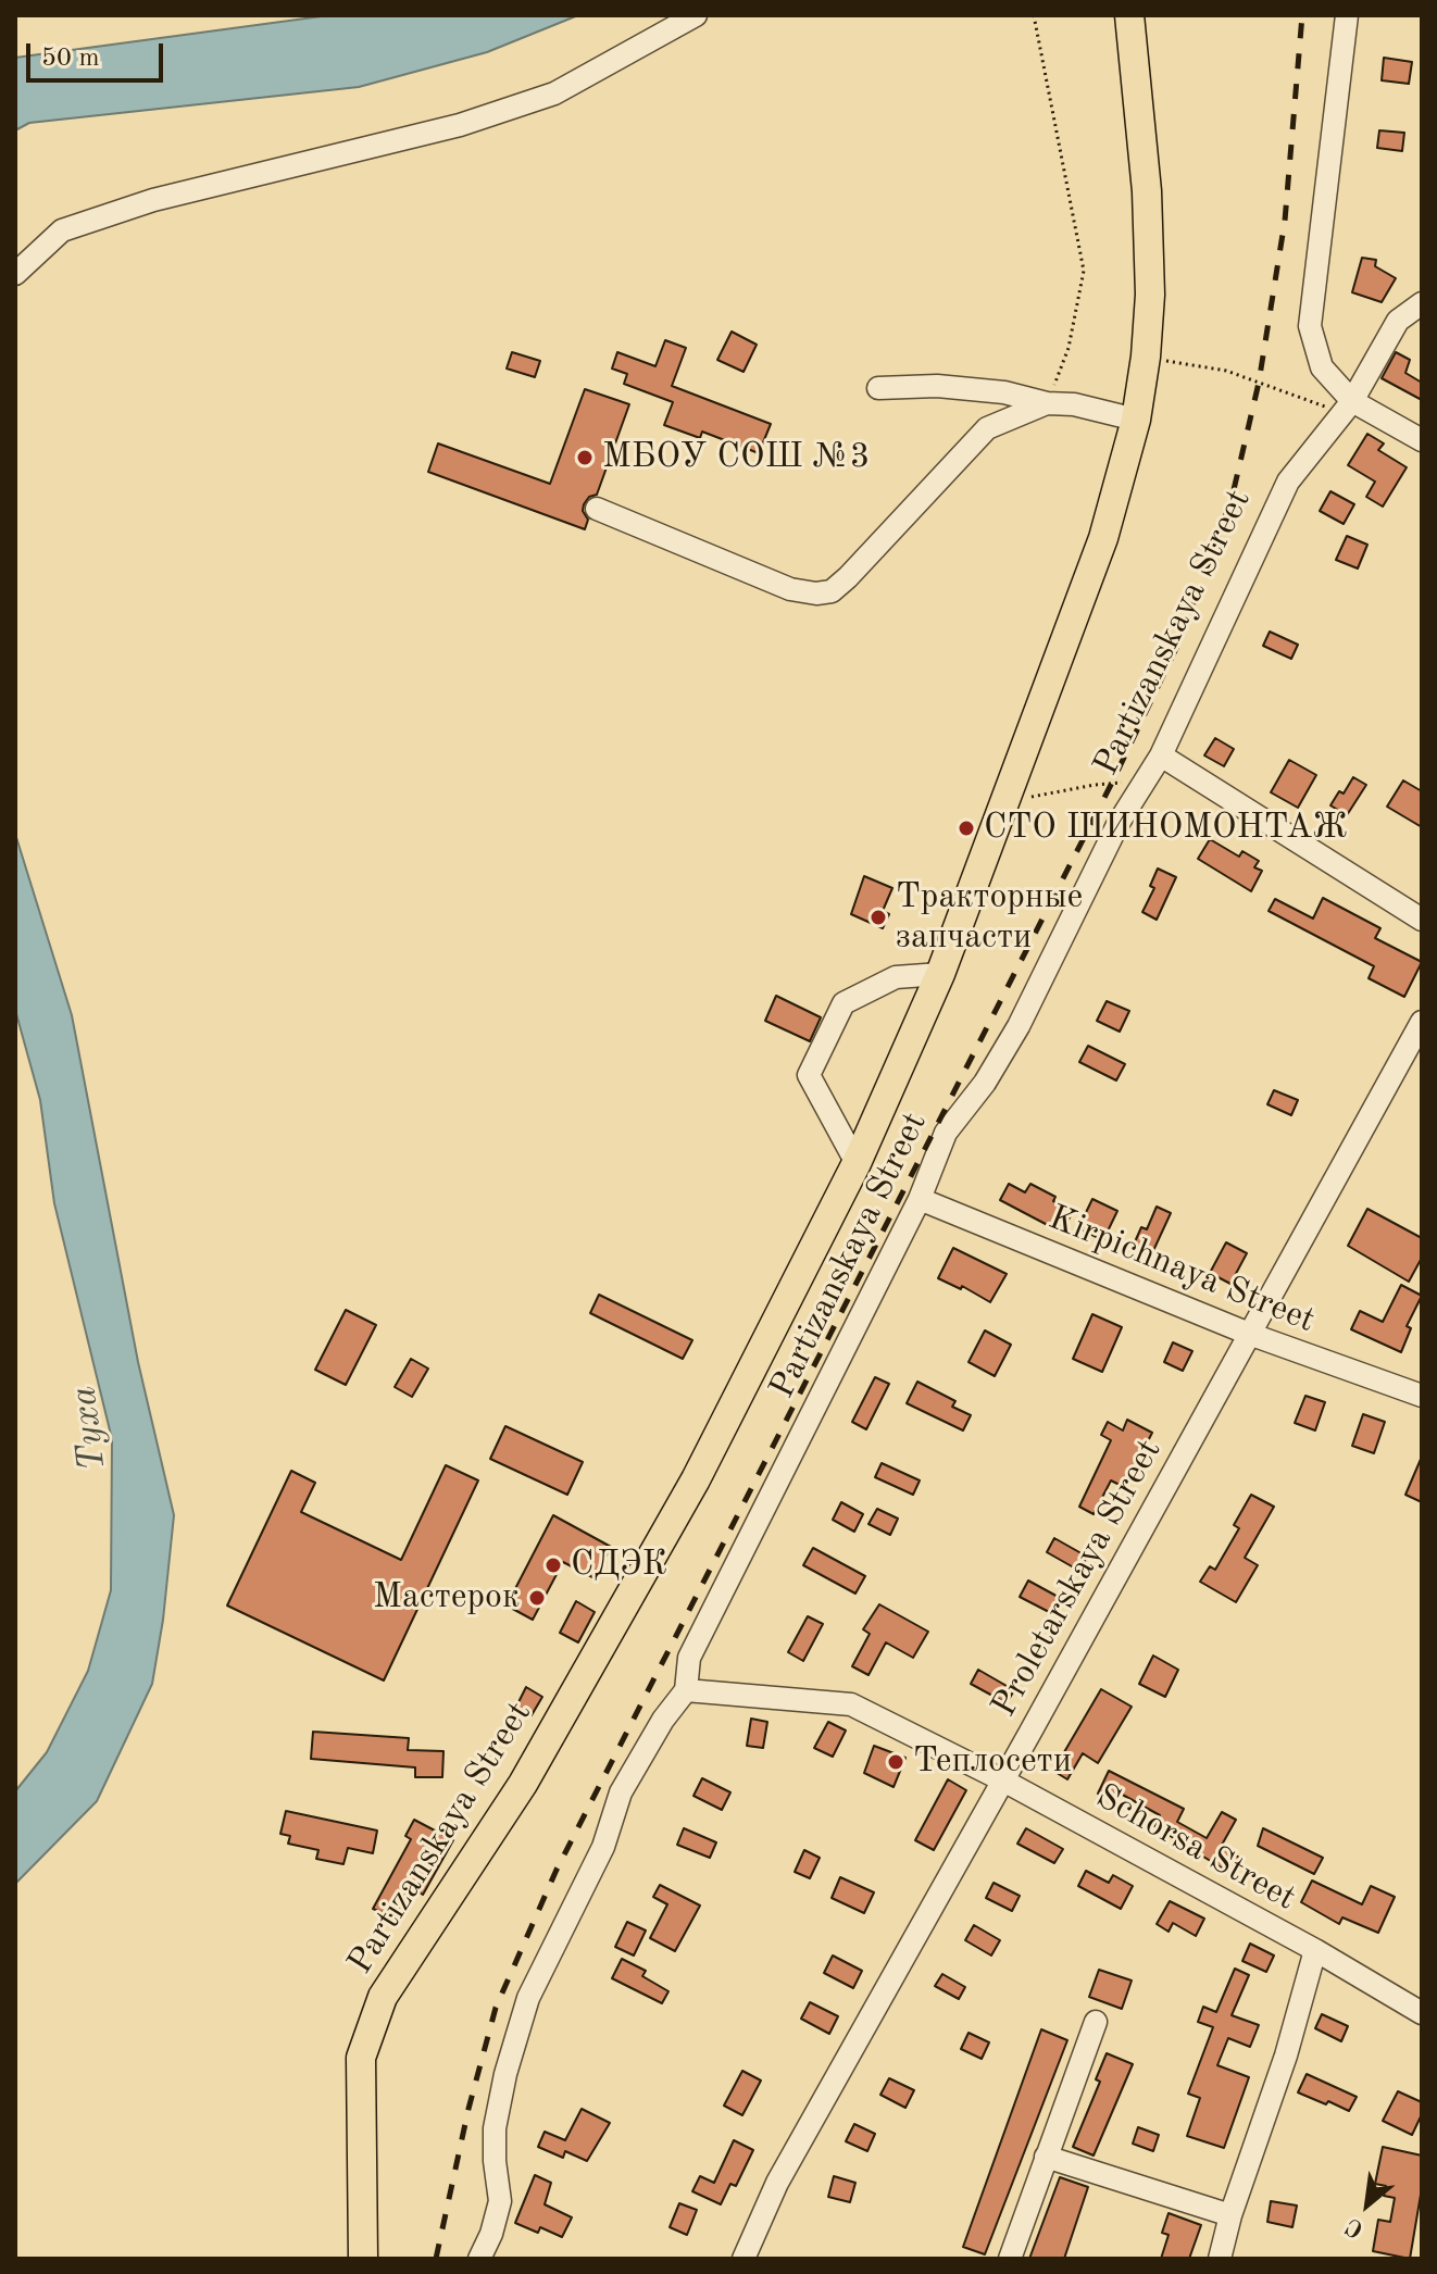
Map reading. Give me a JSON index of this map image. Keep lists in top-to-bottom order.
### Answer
{
  "streets": {
    "main road": ["Partizanskaya Street"],
    "street": ["Kirpichnaya Street", "Proletarskaya Street", "Schorsa Street"]
  },
  "crossings": [
    ["Partizanskaya Street", "Kirpichnaya Street"],
    ["Partizanskaya Street", "Schorsa Street"],
    ["Kirpichnaya Street", "Proletarskaya Street"],
    ["Proletarskaya Street", "Schorsa Street"]
  ],
  "water": ["Туха"],
  "places": [
    "МБОУ СОШ №3",
    "СТО ШИНОМОНТАЖ",
    "Тракторные запчасти",
    "СДЭК",
    "Мастерок",
    "Теплосети"
  ],
  "scale_bar": "50 m",
  "north": "bottom left"
}
